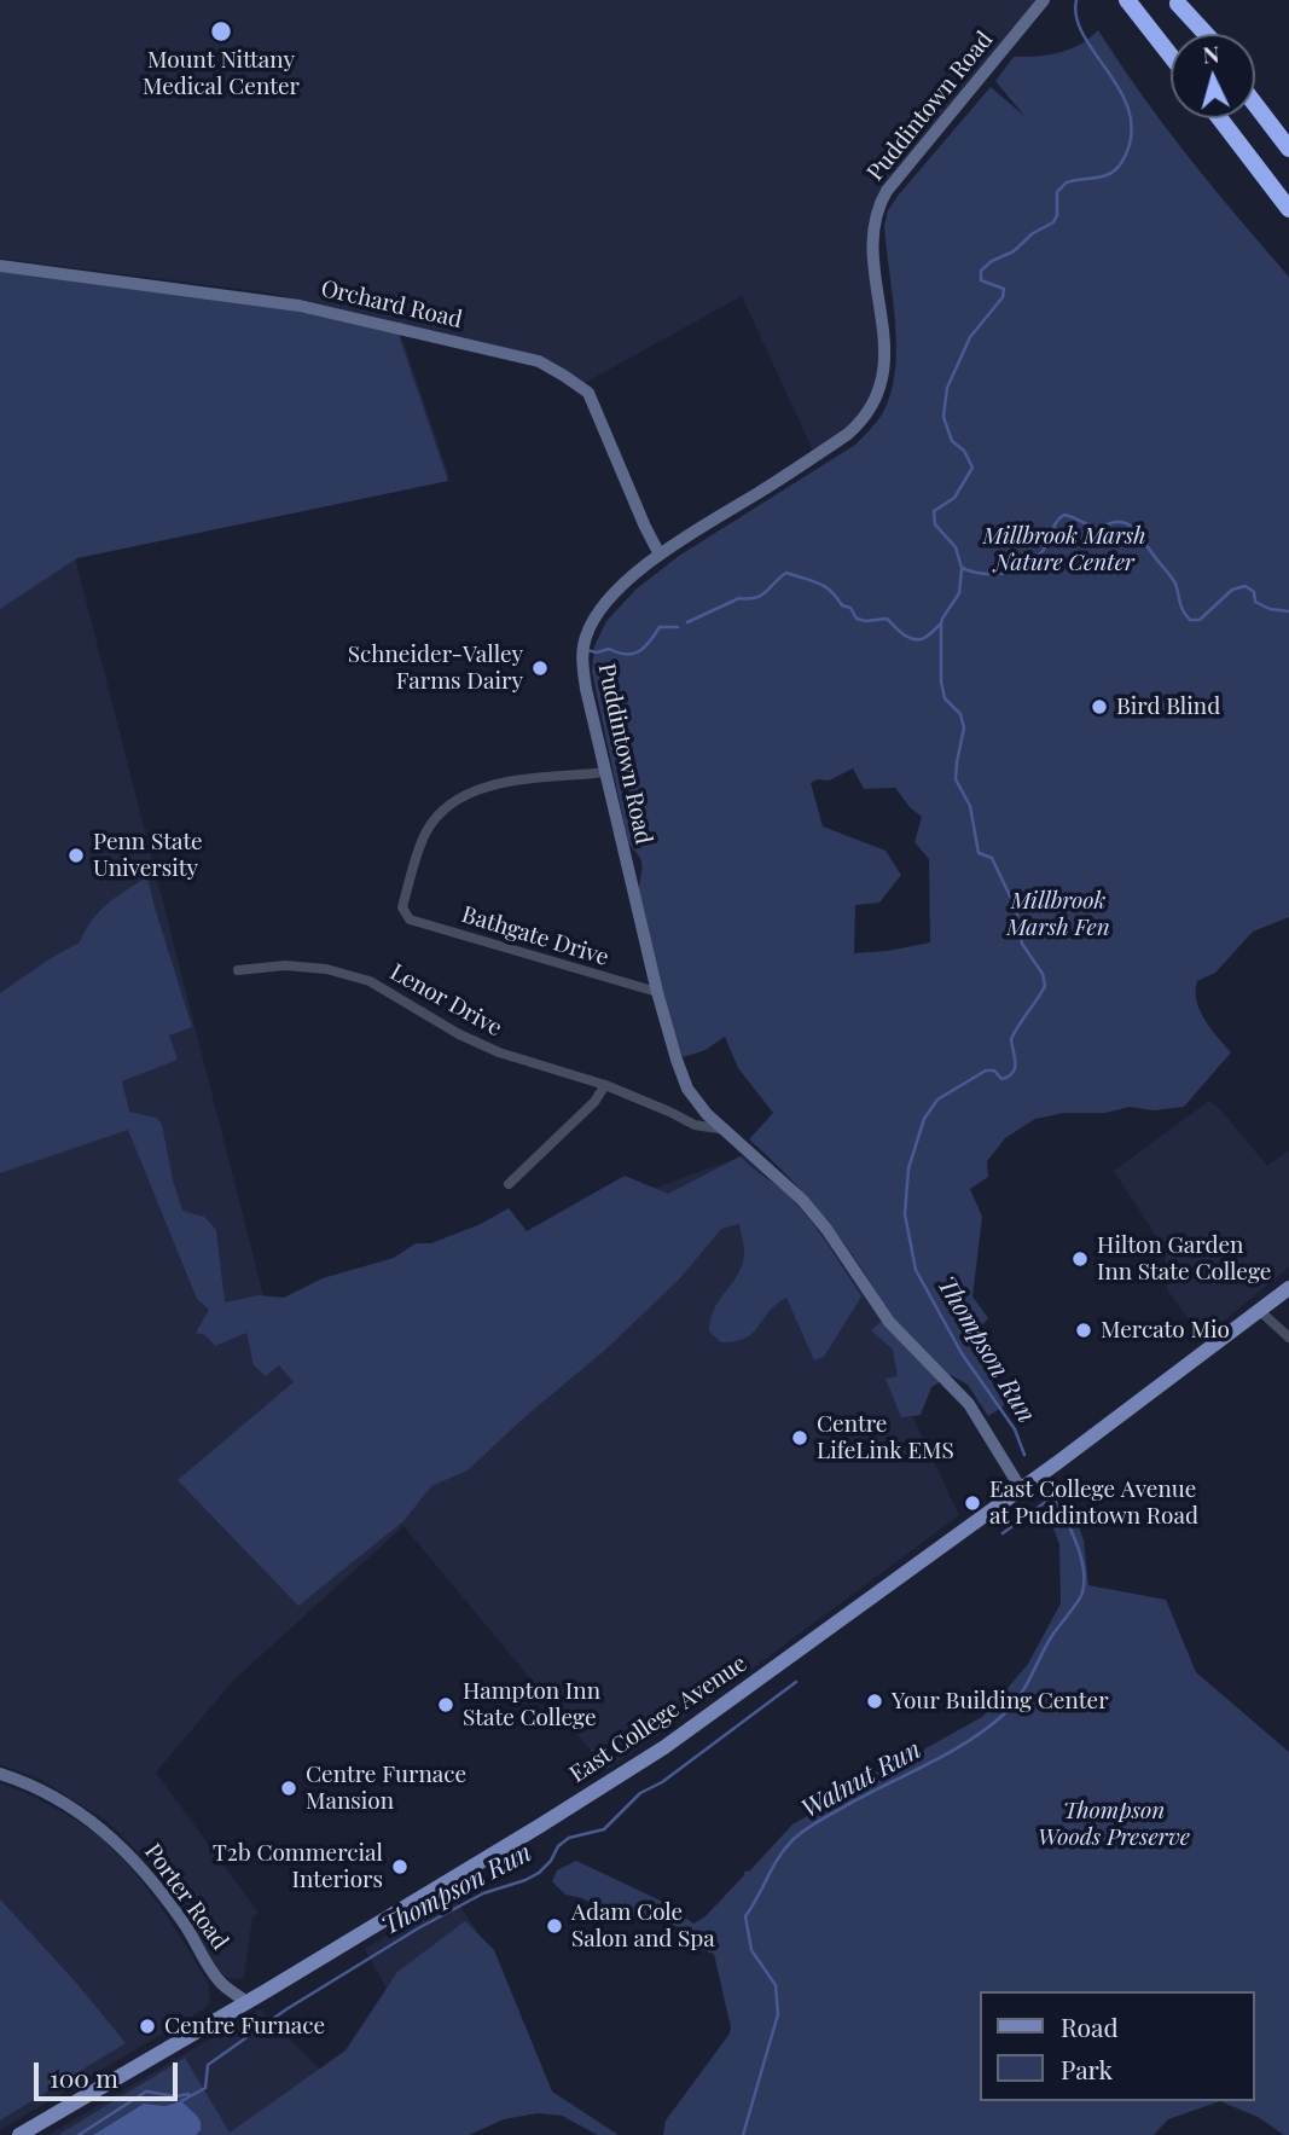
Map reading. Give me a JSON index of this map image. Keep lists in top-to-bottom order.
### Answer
{
  "streets": {
    "main road": ["East College Avenue"],
    "street": [
      "Puddintown Road",
      "Orchard Road",
      "Bathgate Drive",
      "Lenor Drive",
      "Porter Road"
    ]
  },
  "crossings": [
    ["Puddintown Road", "Orchard Road"],
    ["Puddintown Road", "Bathgate Drive"],
    ["Puddintown Road", "Lenor Drive"],
    ["Puddintown Road", "East College Avenue"],
    ["East College Avenue", "Porter Road"]
  ],
  "water": ["Thompson Run", "Walnut Run"],
  "parks": ["Millbrook Marsh Nature Center", "Millbrook Marsh Fen", "Thompson Woods Preserve"],
  "places": [
    "Mount Nittany Medical Center",
    "Schneider-Valley Farms Dairy",
    "Bird Blind",
    "Penn State University",
    "Hilton Garden Inn State College",
    "Mercato Mio",
    "Centre LifeLink EMS",
    "East College Avenue at Puddintown Road",
    "Your Building Center",
    "Hampton Inn State College",
    "Centre Furnace Mansion",
    "T2b Commercial Interiors",
    "Adam Cole Salon and Spa",
    "Centre Furnace"
  ],
  "legend": ["Road", "Park"],
  "scale_bar": "100 m",
  "north": "top"
}
